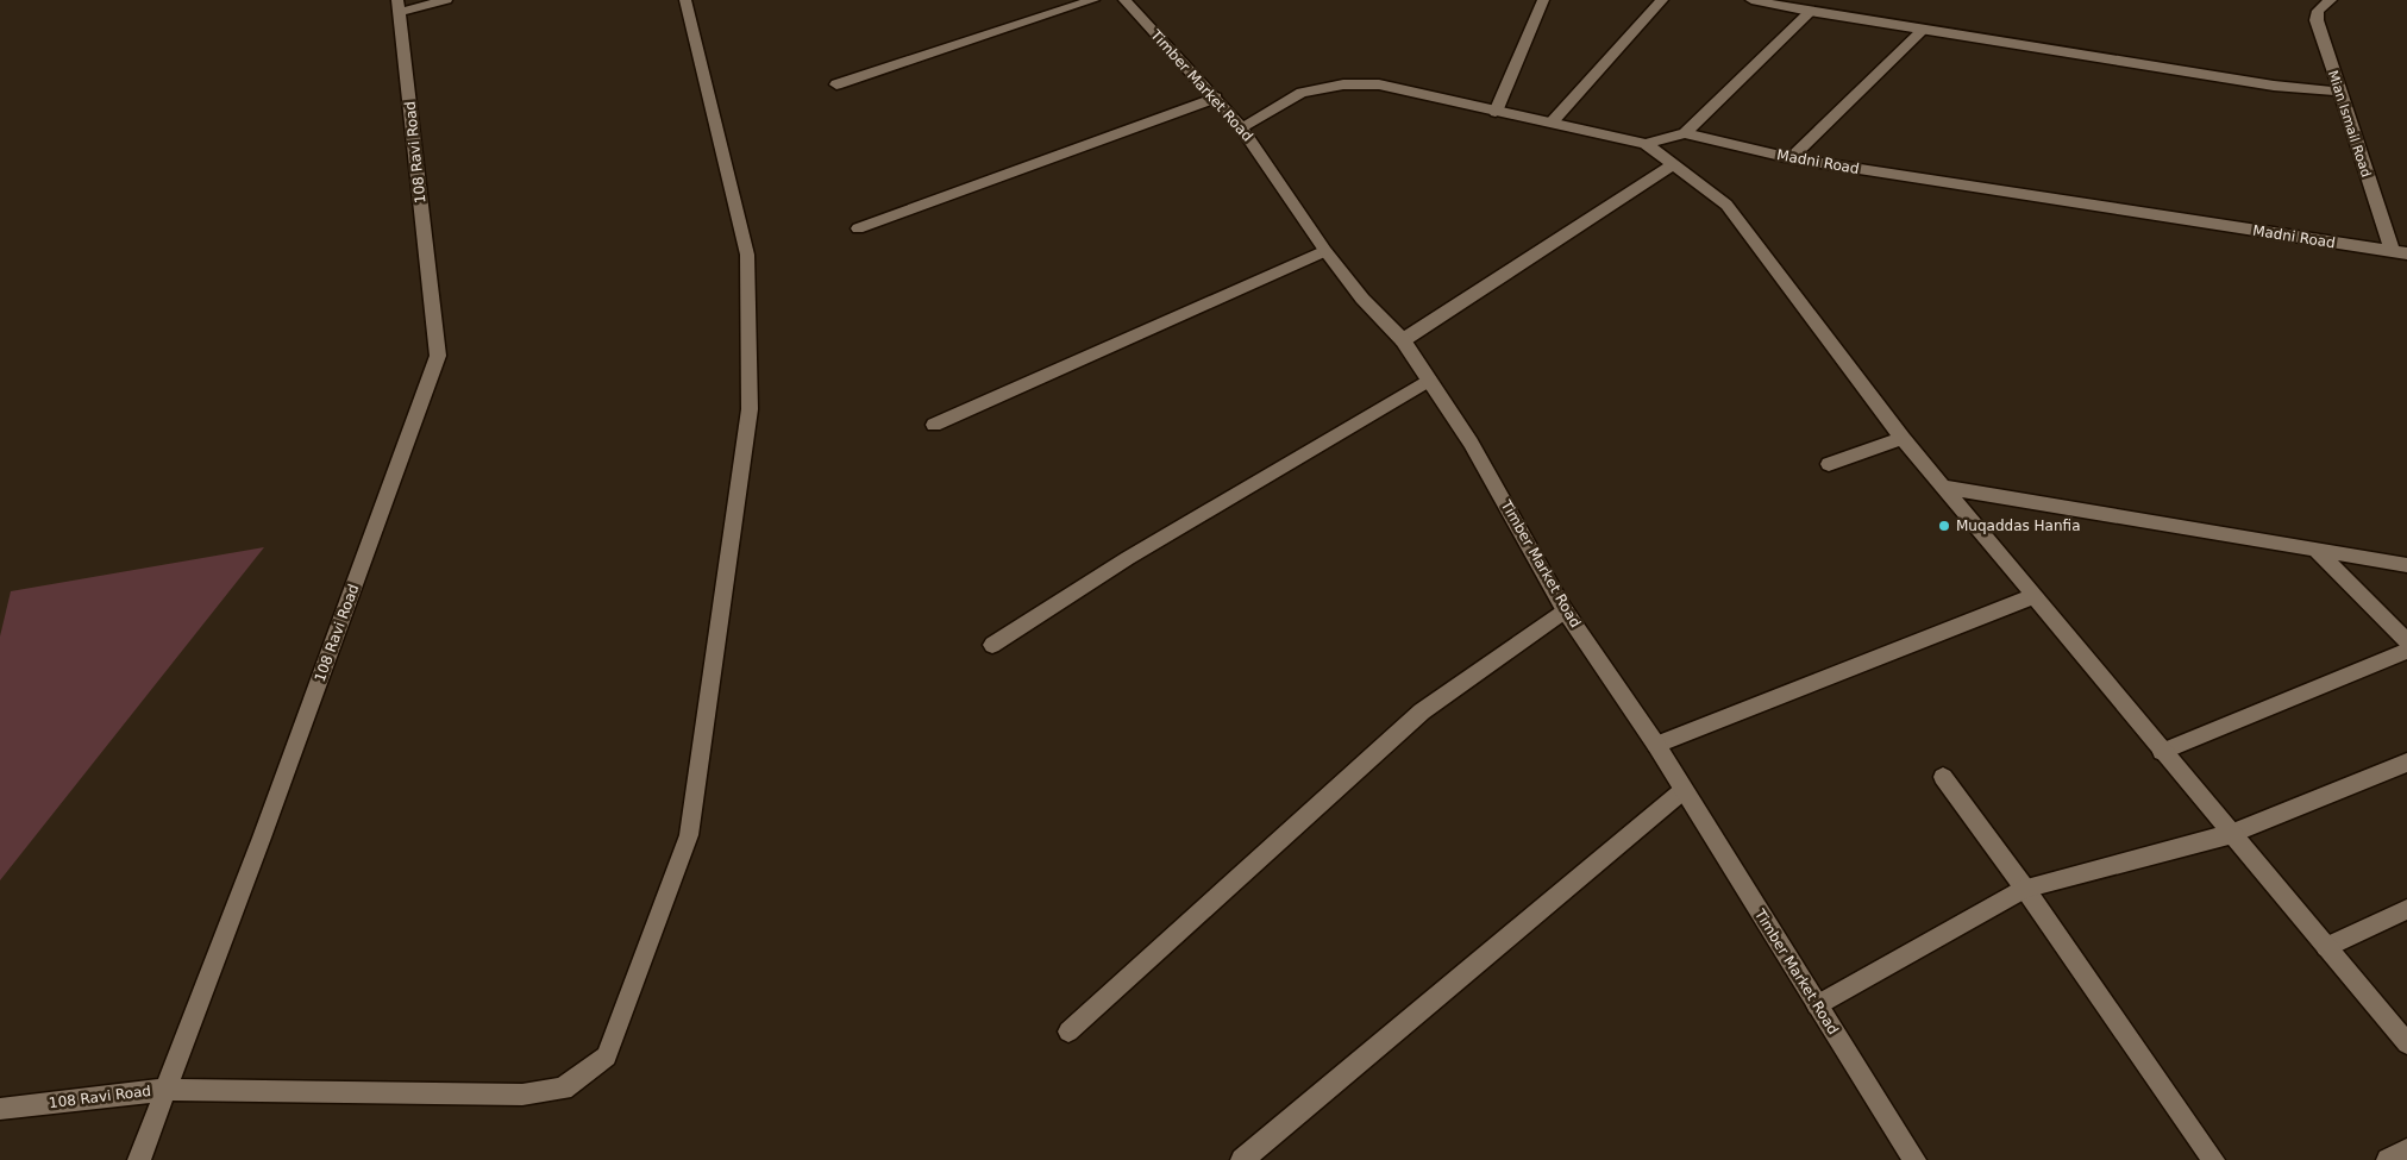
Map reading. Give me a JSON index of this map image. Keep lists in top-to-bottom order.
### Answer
{
  "streets": {
    "street": [
      "Timber Market Road",
      "Mian Ismail Road",
      "108 Ravi Road",
      "Madni Road"
    ]
  },
  "crossings": [
    ["Timber Market Road", "Madni Road"],
    ["Mian Ismail Road", "Madni Road"]
  ],
  "places": ["Muqaddas Hanfia"]
}
